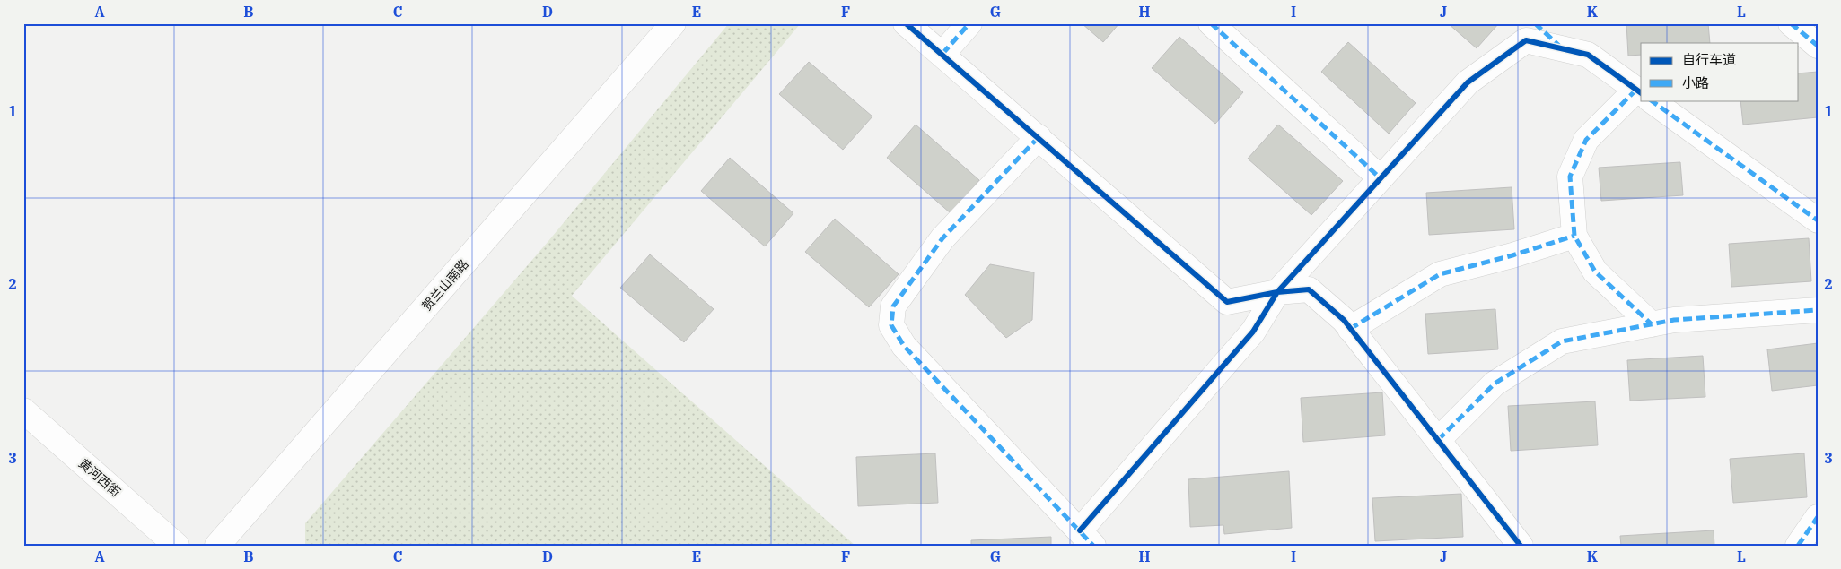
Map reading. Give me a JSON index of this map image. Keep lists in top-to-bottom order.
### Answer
{
  "streets": {
    "street": ["贺兰山南路", "黄河西街"]
  },
  "legend": ["自行车道", "小路"],
  "grid": {
    "columns": [
      "A",
      "B",
      "C",
      "D",
      "E",
      "F",
      "G",
      "H",
      "I",
      "J",
      "K",
      "L"
    ],
    "rows": ["1", "2", "3"]
  }
}
